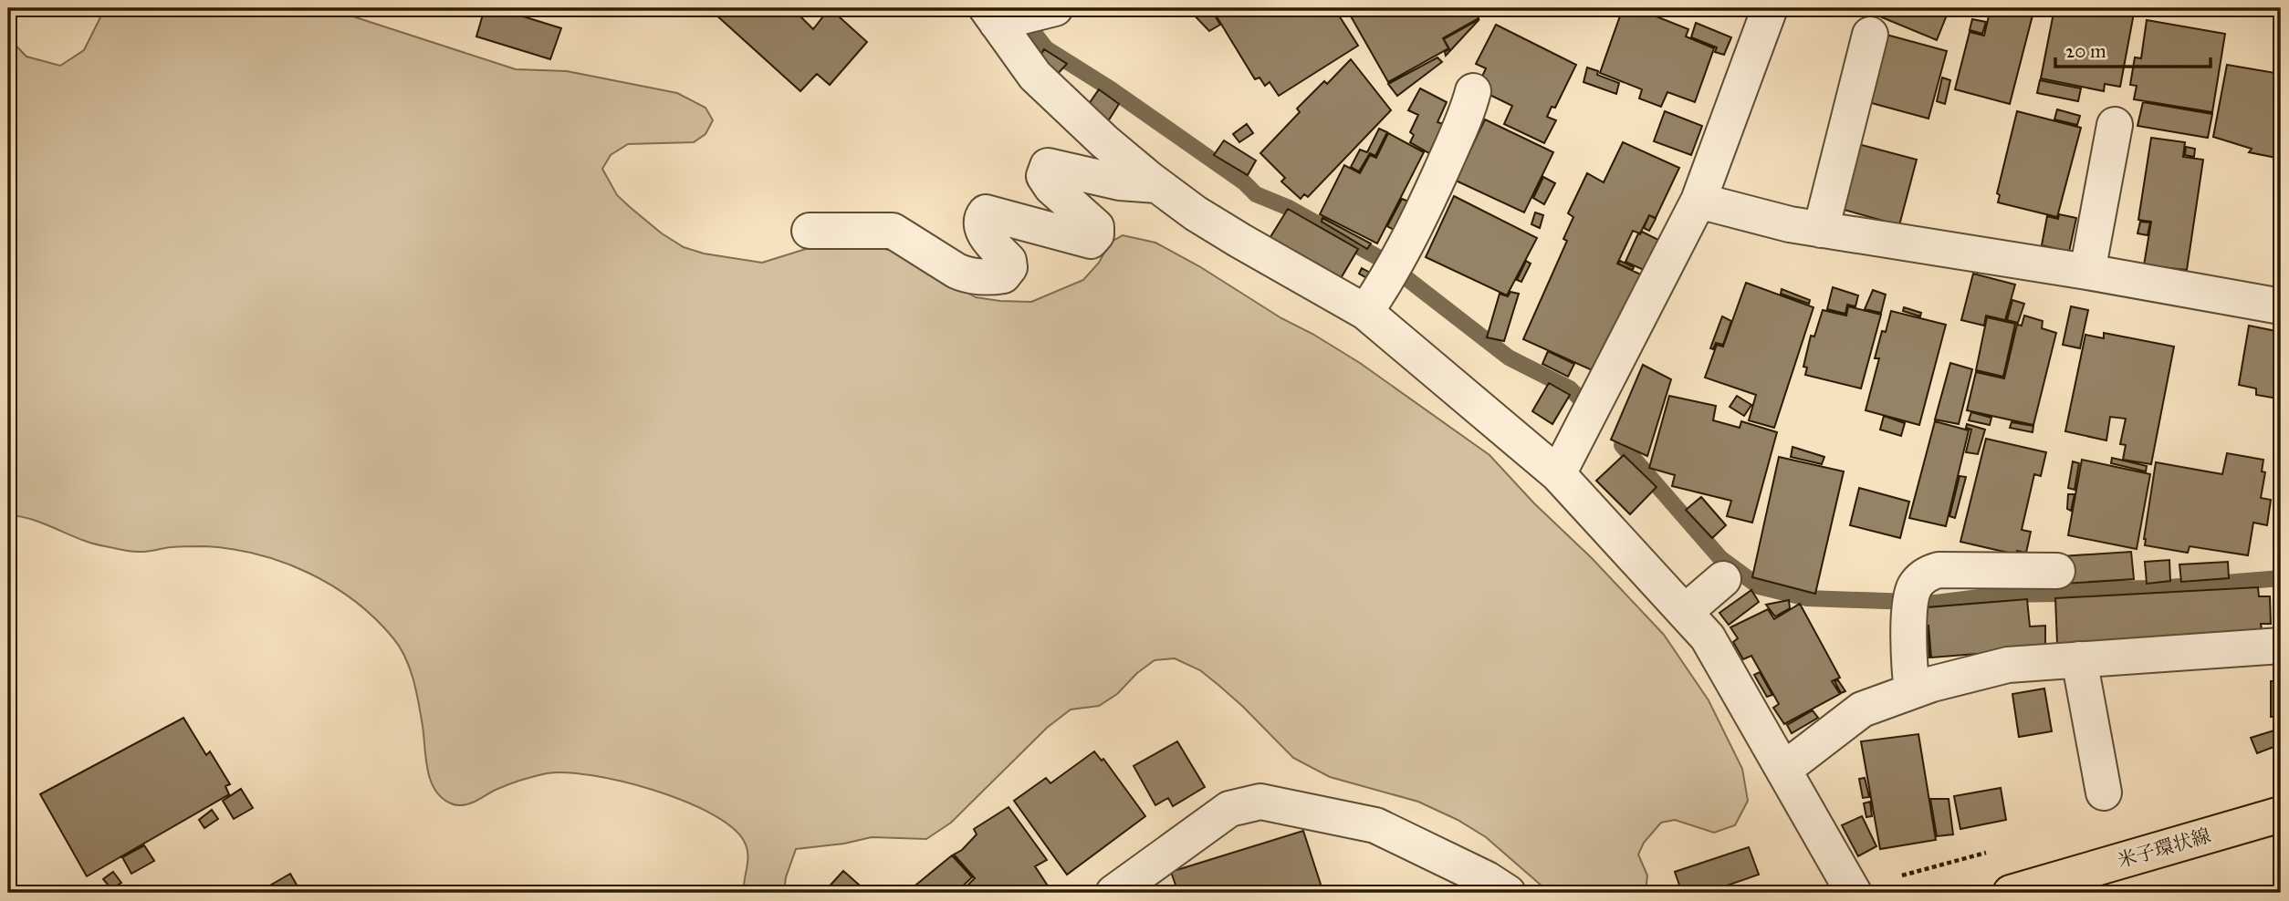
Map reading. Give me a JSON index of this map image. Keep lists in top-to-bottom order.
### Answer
{
  "streets": {
    "main road": ["米子環状線"]
  },
  "scale_bar": "20 m"
}
